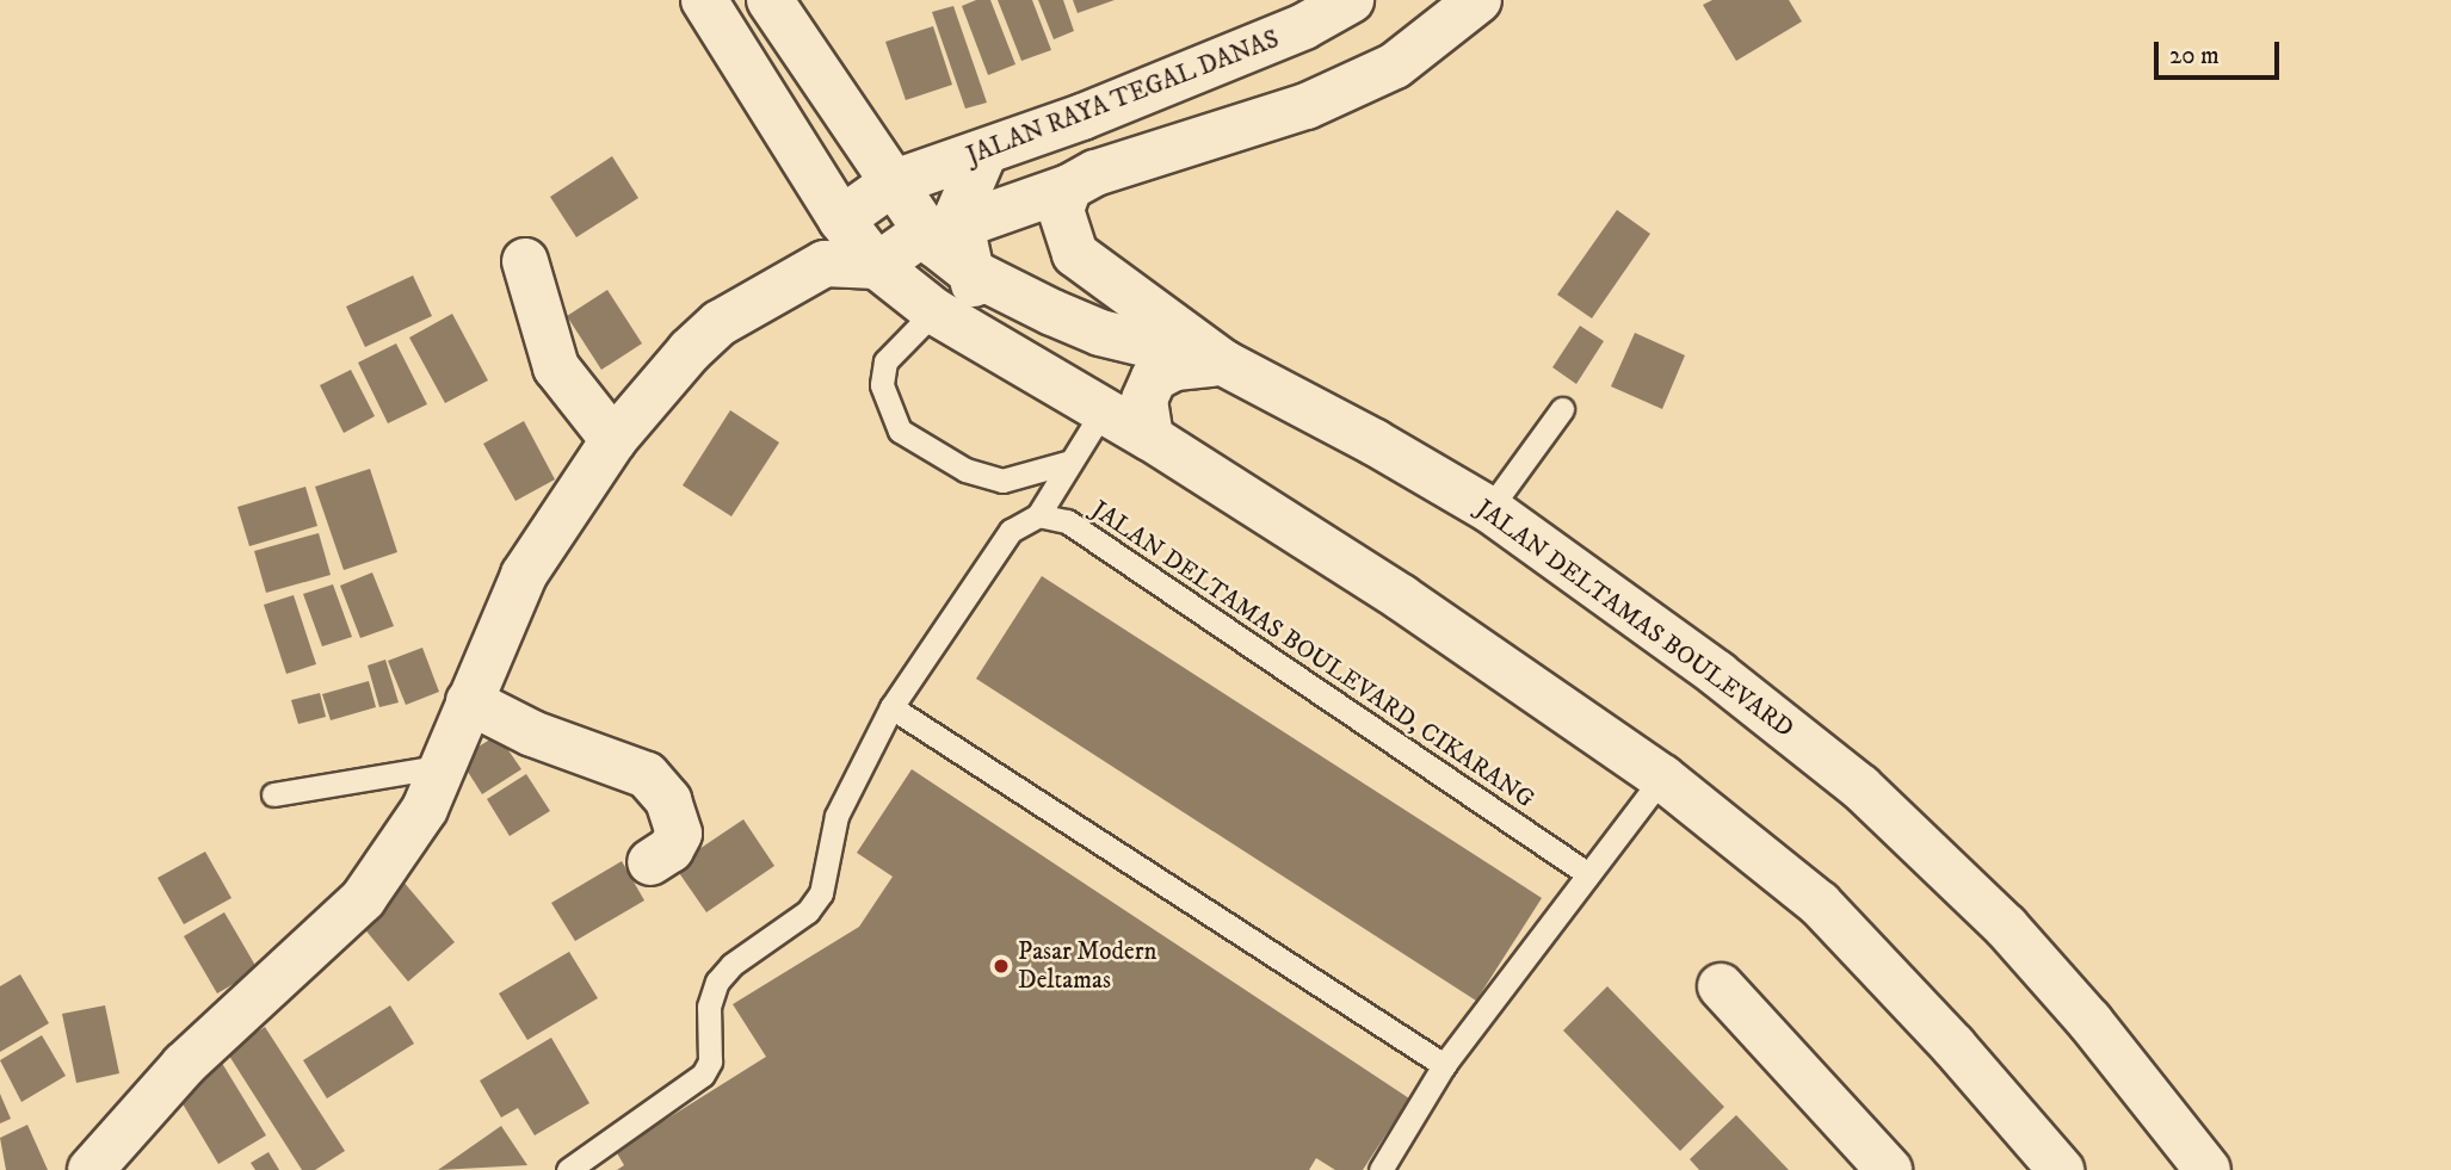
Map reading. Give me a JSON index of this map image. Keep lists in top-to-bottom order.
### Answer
{
  "streets": {
    "main road": ["JALAN RAYA TEGAL DANAS", "JALAN DELTAMAS BOULEVARD"],
    "lane": ["JALAN DELTAMAS BOULEVARD, CIKARANG"]
  },
  "places": ["Pasar Modern Deltamas"],
  "scale_bar": "20 m"
}
